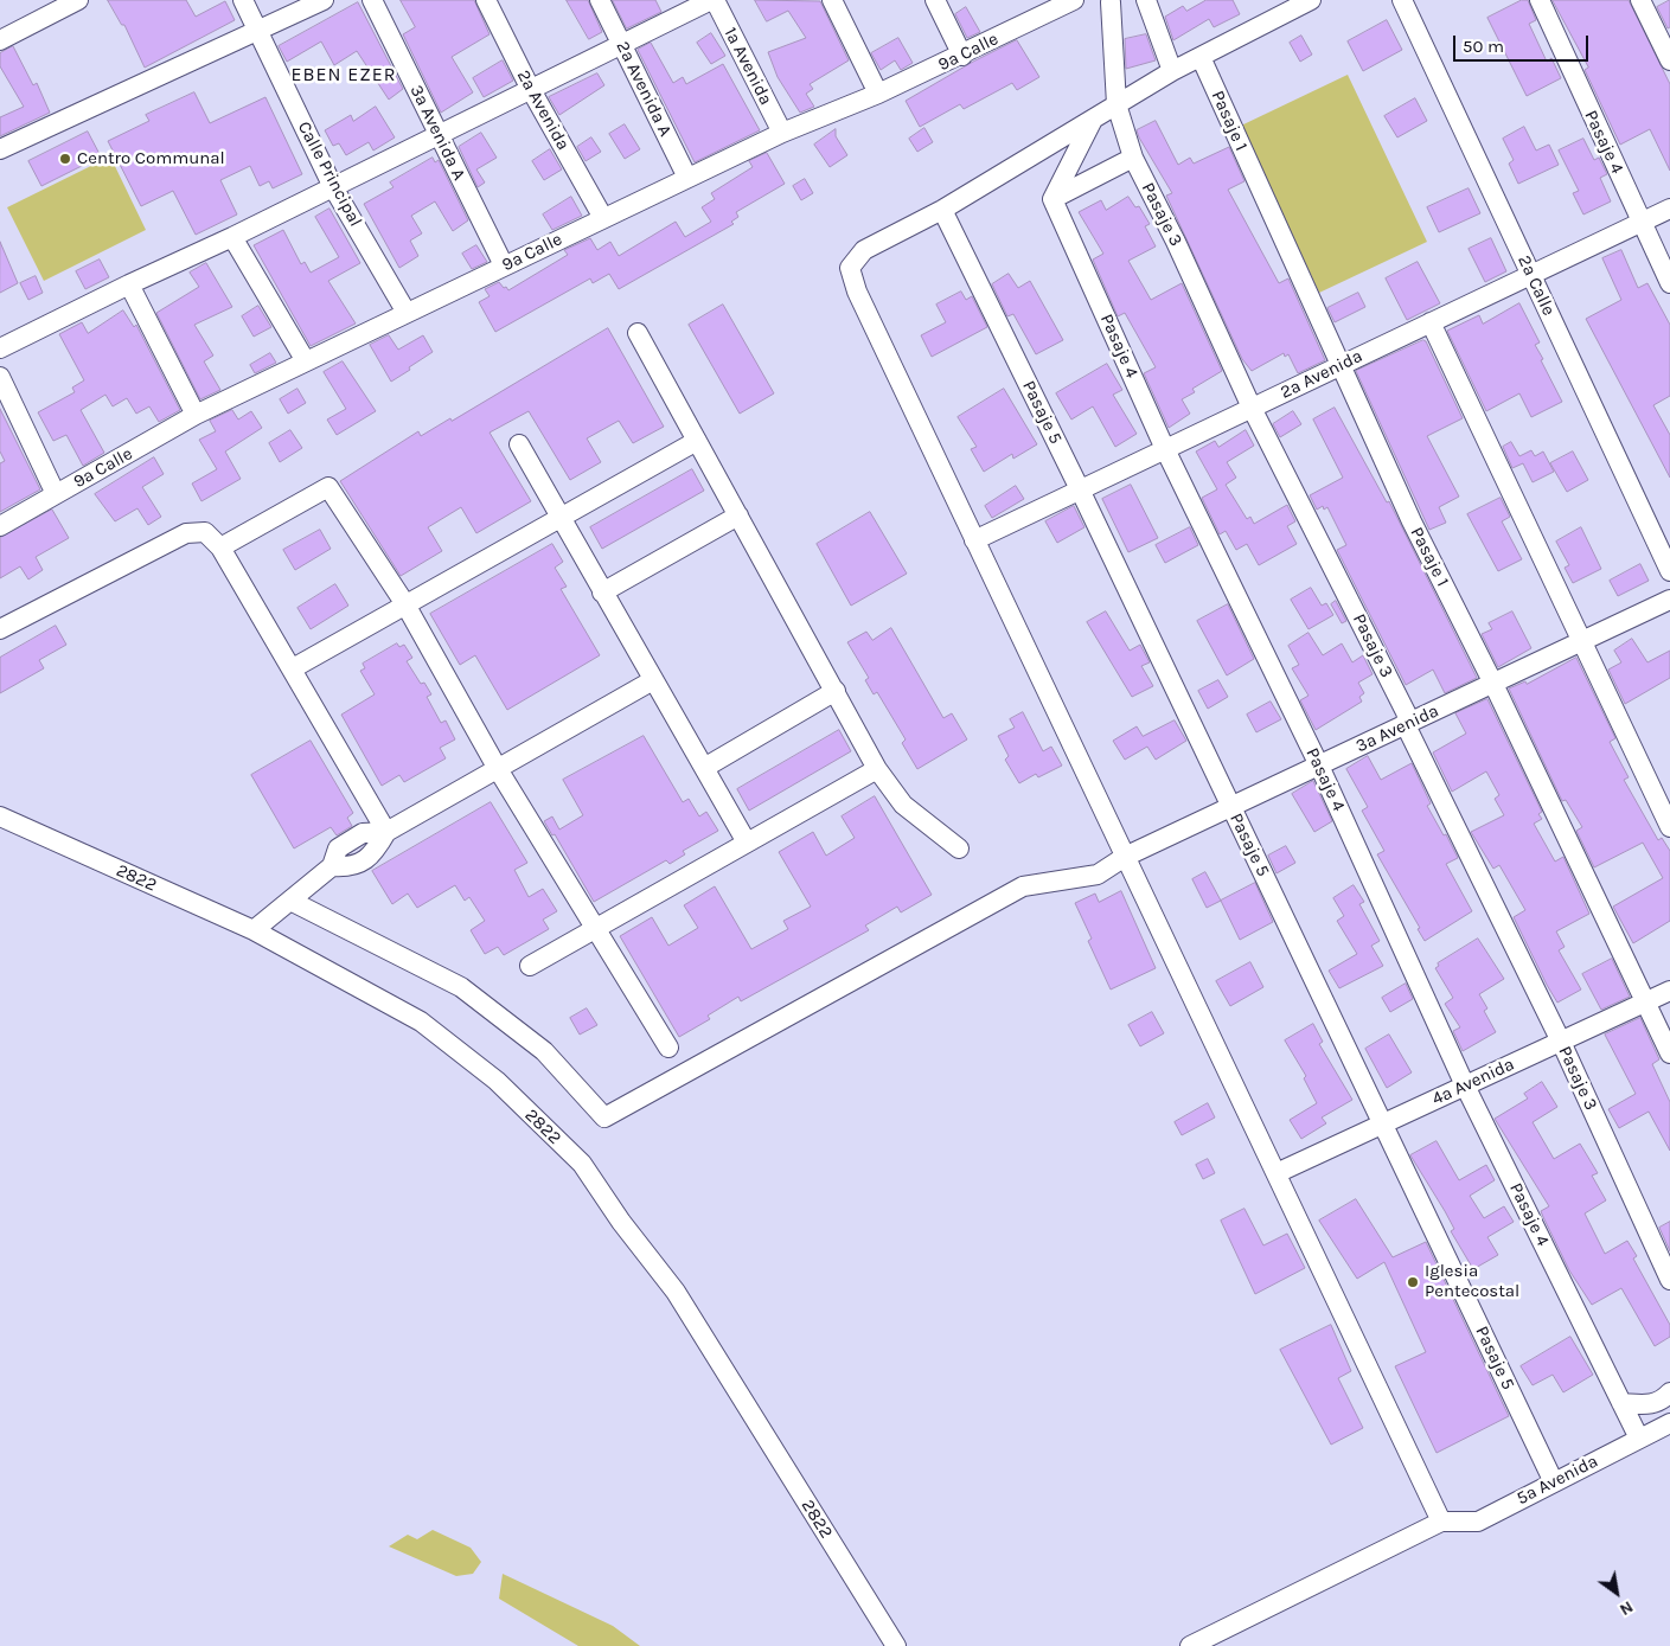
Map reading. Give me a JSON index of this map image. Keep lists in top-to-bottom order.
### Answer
{
  "streets": {
    "street": [
      "9a Calle",
      "1a Avenida",
      "2a Avenida A",
      "2a Avenida",
      "Pasaje 1",
      "3a Avenida A",
      "Pasaje 4",
      "Calle Principal",
      "Pasaje 3",
      "2a Calle",
      "Pasaje 5",
      "3a Avenida",
      "2822",
      "4a Avenida",
      "5a Avenida"
    ]
  },
  "crossings": [
    ["9a Calle", "1a Avenida"],
    ["9a Calle", "2a Avenida A"],
    ["9a Calle", "2a Avenida"],
    ["9a Calle", "3a Avenida A"],
    ["9a Calle", "Calle Principal"],
    ["2a Avenida", "Pasaje 1"],
    ["2a Avenida", "Pasaje 4"],
    ["2a Avenida", "Pasaje 3"],
    ["2a Avenida", "2a Calle"],
    ["2a Avenida", "Pasaje 5"],
    ["Pasaje 1", "3a Avenida"],
    ["Pasaje 1", "4a Avenida"],
    ["Pasaje 4", "3a Avenida"],
    ["Pasaje 4", "4a Avenida"],
    ["Pasaje 4", "5a Avenida"],
    ["Pasaje 3", "3a Avenida"],
    ["Pasaje 3", "4a Avenida"],
    ["Pasaje 5", "3a Avenida"],
    ["Pasaje 5", "4a Avenida"],
    ["Pasaje 5", "5a Avenida"]
  ],
  "districts": ["EBEN EZER"],
  "places": ["Centro Communal", "Iglesia Pentecostal"],
  "scale_bar": "50 m",
  "north": "bottom right"
}
